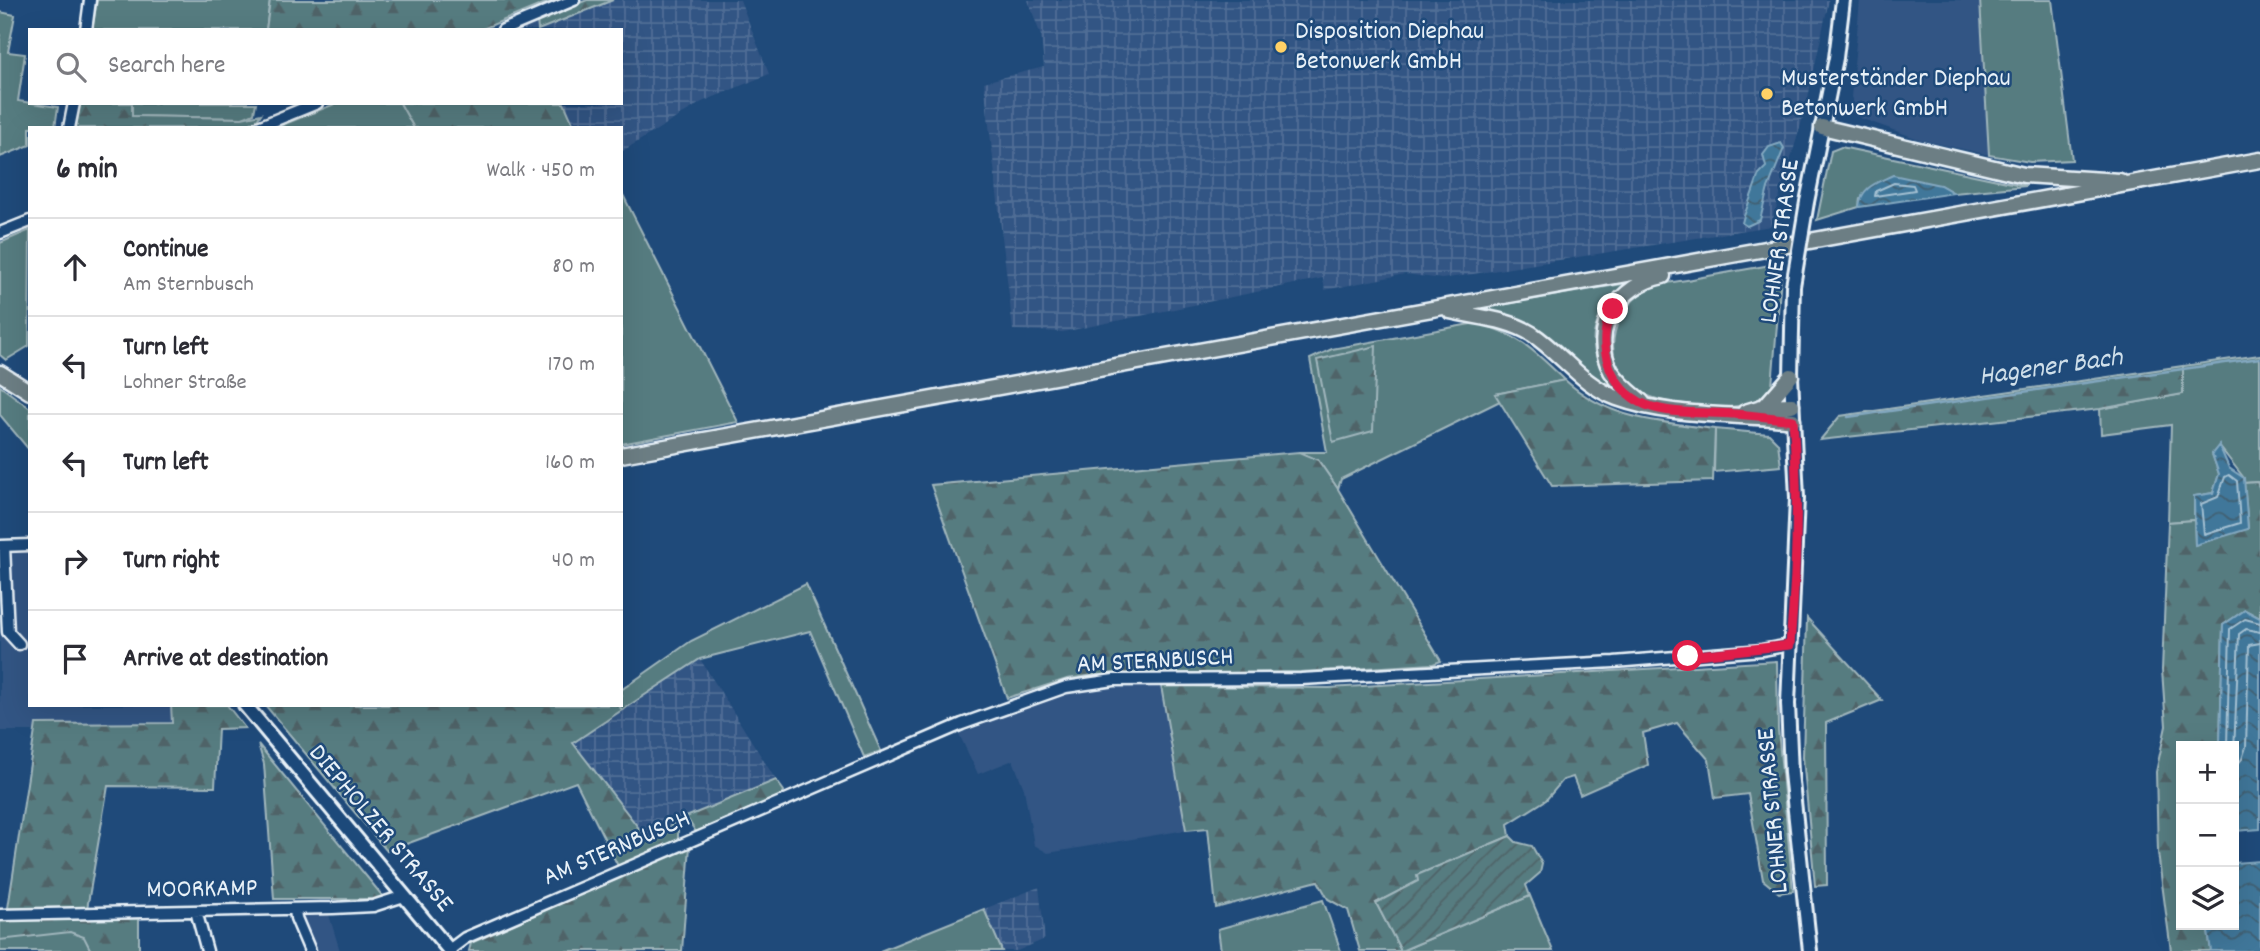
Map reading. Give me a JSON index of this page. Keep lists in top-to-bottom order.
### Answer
{
  "streets": {
    "main road": ["LOHNER STRASSE", "DIEPHOLZER STRASSE"],
    "street": ["AM STERNBUSCH", "MOORKAMP"]
  },
  "crossings": [
    ["LOHNER STRASSE", "AM STERNBUSCH"],
    ["AM STERNBUSCH", "DIEPHOLZER STRASSE"],
    ["DIEPHOLZER STRASSE", "MOORKAMP"]
  ],
  "water": ["Hagener Bach"],
  "places": ["Disposition Diephau Betonwerk GmbH", "Musterständer Diephau Betonwerk GmbH"],
  "page": {
    "search": "Search here",
    "heading": ["6 min", "Walk · 450 m"],
    "list": [
      ["Continue", "Am Sternbusch", "80 m"],
      ["Turn left", "Lohner Straße", "170 m"],
      ["Turn left", "160 m"],
      ["Turn right", "40 m"],
      "Arrive at destination"
    ],
    "map_buttons": ["+", "−"]
  }
}
